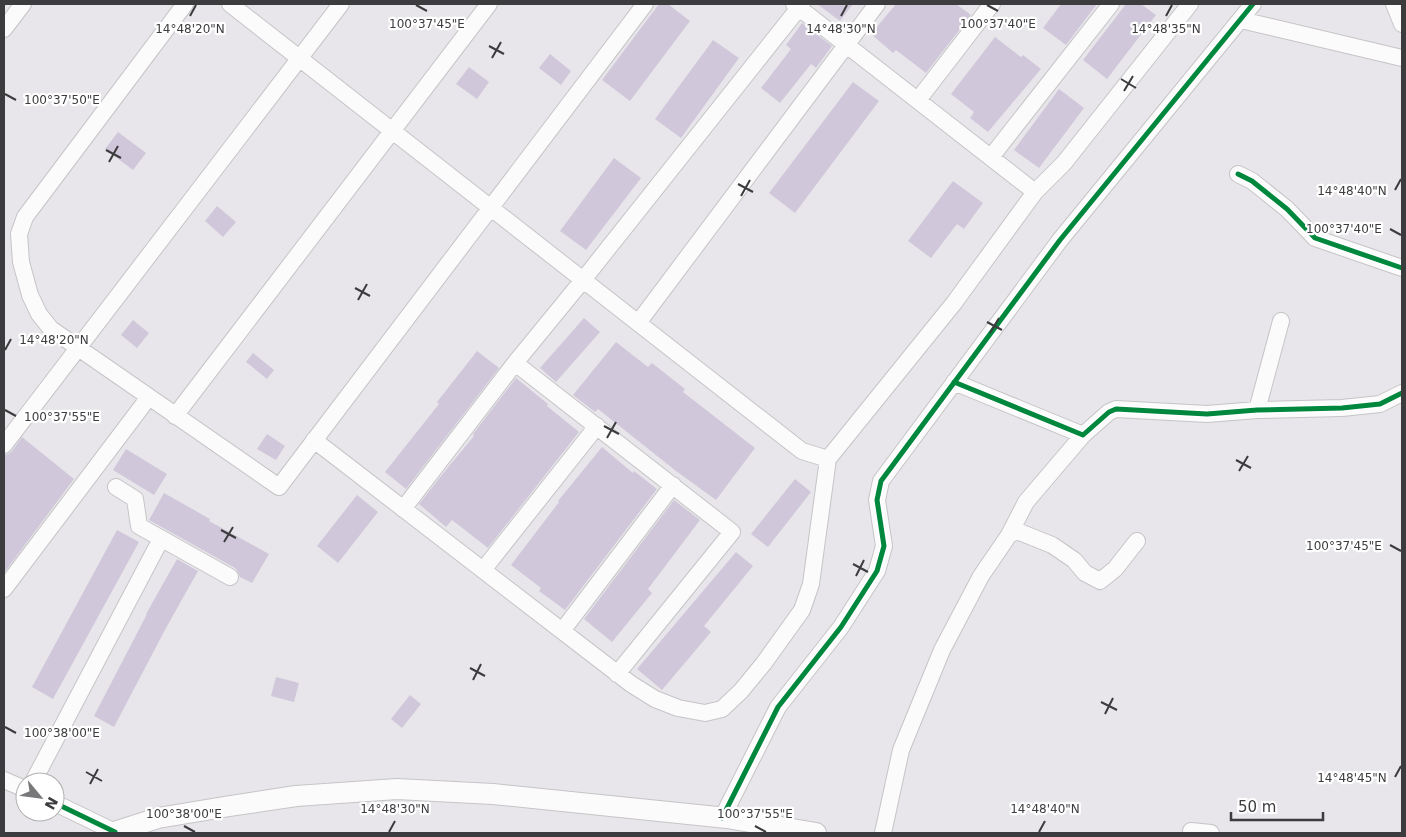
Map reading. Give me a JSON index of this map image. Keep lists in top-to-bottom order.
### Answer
{
  "scale_bar": "50 m",
  "north": "bottom right",
  "coordinates": [
    "100°37'45\"E",
    "100°37'40\"E",
    "14°48'20\"N",
    "14°48'30\"N",
    "14°48'35\"N",
    "100°37'50\"E",
    "14°48'40\"N",
    "100°37'55\"E",
    "100°38'00\"E",
    "14°48'45\"N"
  ]
}
